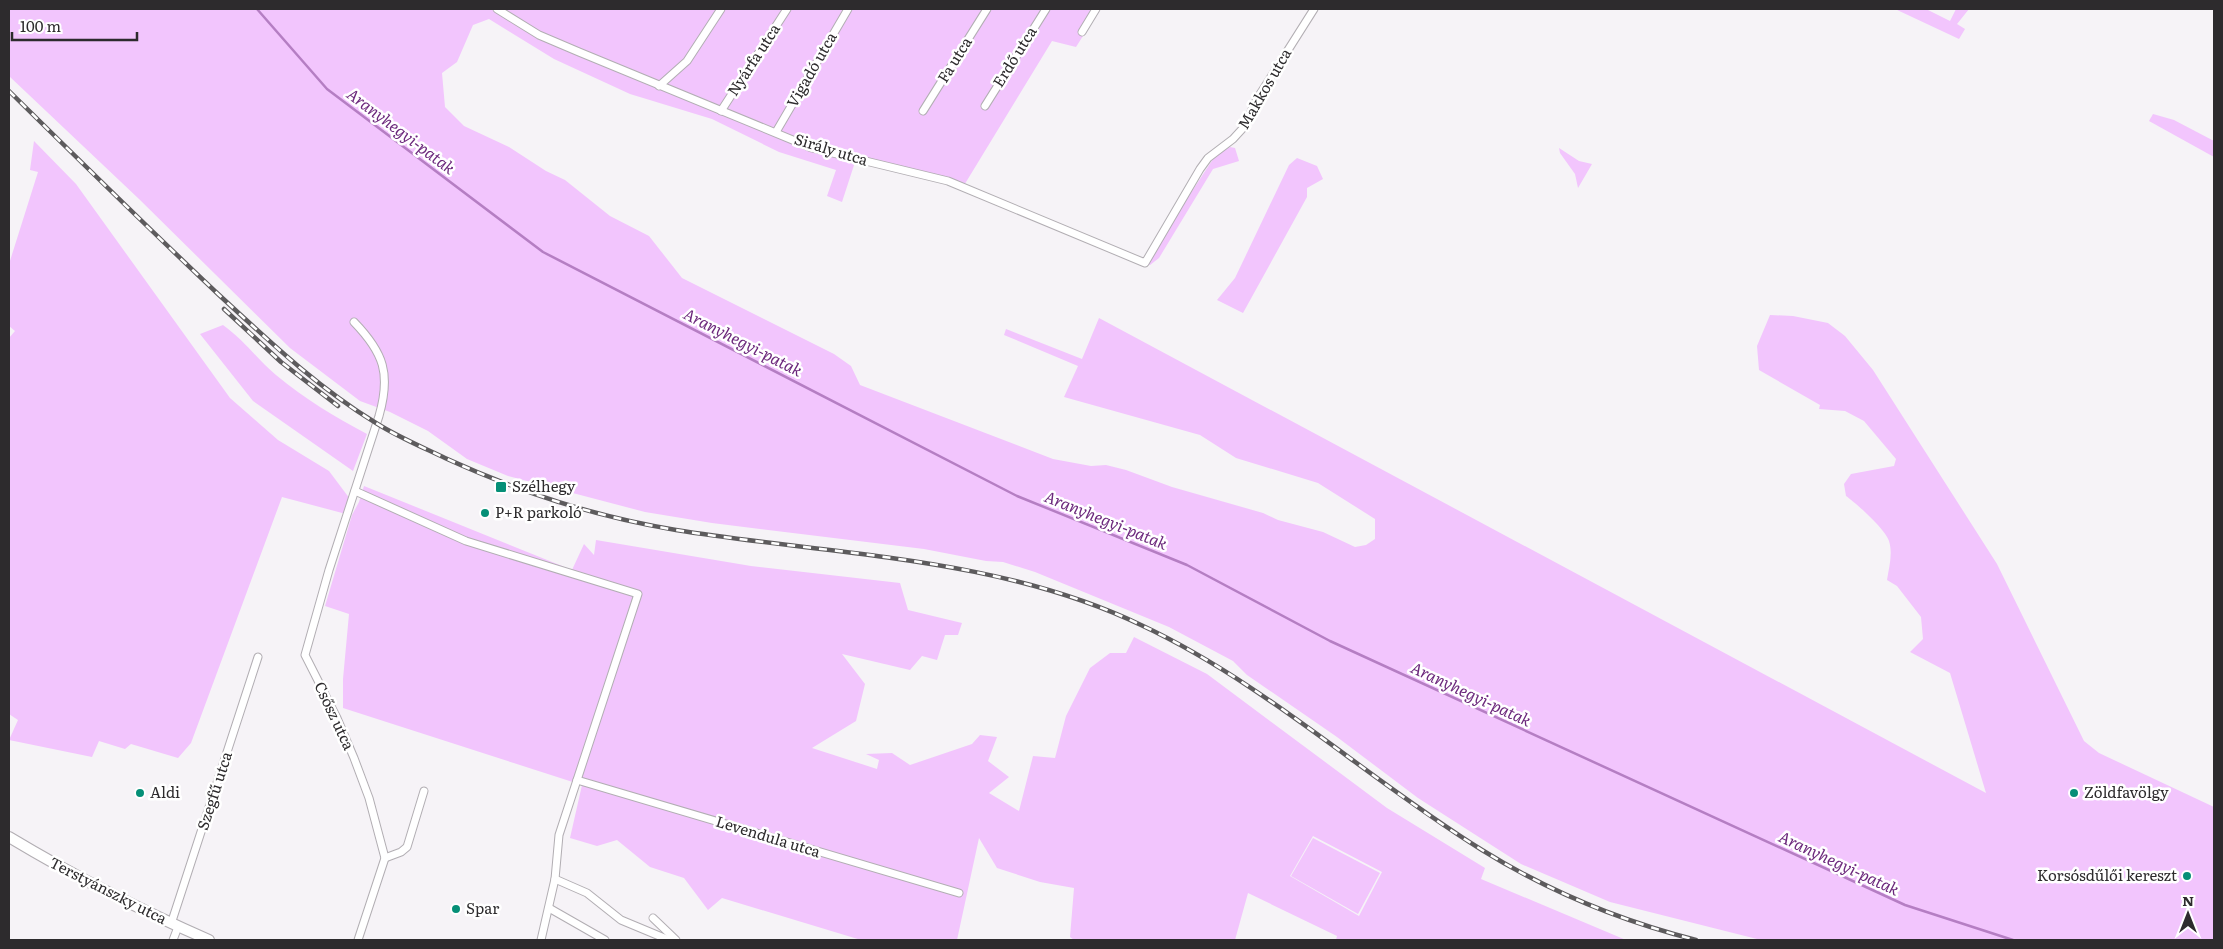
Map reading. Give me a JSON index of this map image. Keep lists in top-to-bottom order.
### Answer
{
  "streets": {
    "main road": ["Terstyánszky utca"],
    "street": [
      "Erdő utca",
      "Nyárfa utca",
      "Fa utca",
      "Vigadó utca",
      "Makkos utca",
      "Sirály utca",
      "Csősz utca",
      "Szegfű utca",
      "Levendula utca"
    ]
  },
  "crossings": [
    ["Nyárfa utca", "Sirály utca"],
    ["Vigadó utca", "Sirály utca"],
    ["Makkos utca", "Sirály utca"],
    ["Szegfű utca", "Terstyánszky utca"]
  ],
  "water": ["Aranyhegyi-patak"],
  "places": {
    "transit": ["Szélhegy"],
    "other": [
      "P+R parkoló",
      "Aldi",
      "Zöldfavölgy",
      "Korsósdűlői kereszt",
      "Spar"
    ]
  },
  "scale_bar": "100 m",
  "north": "top"
}
